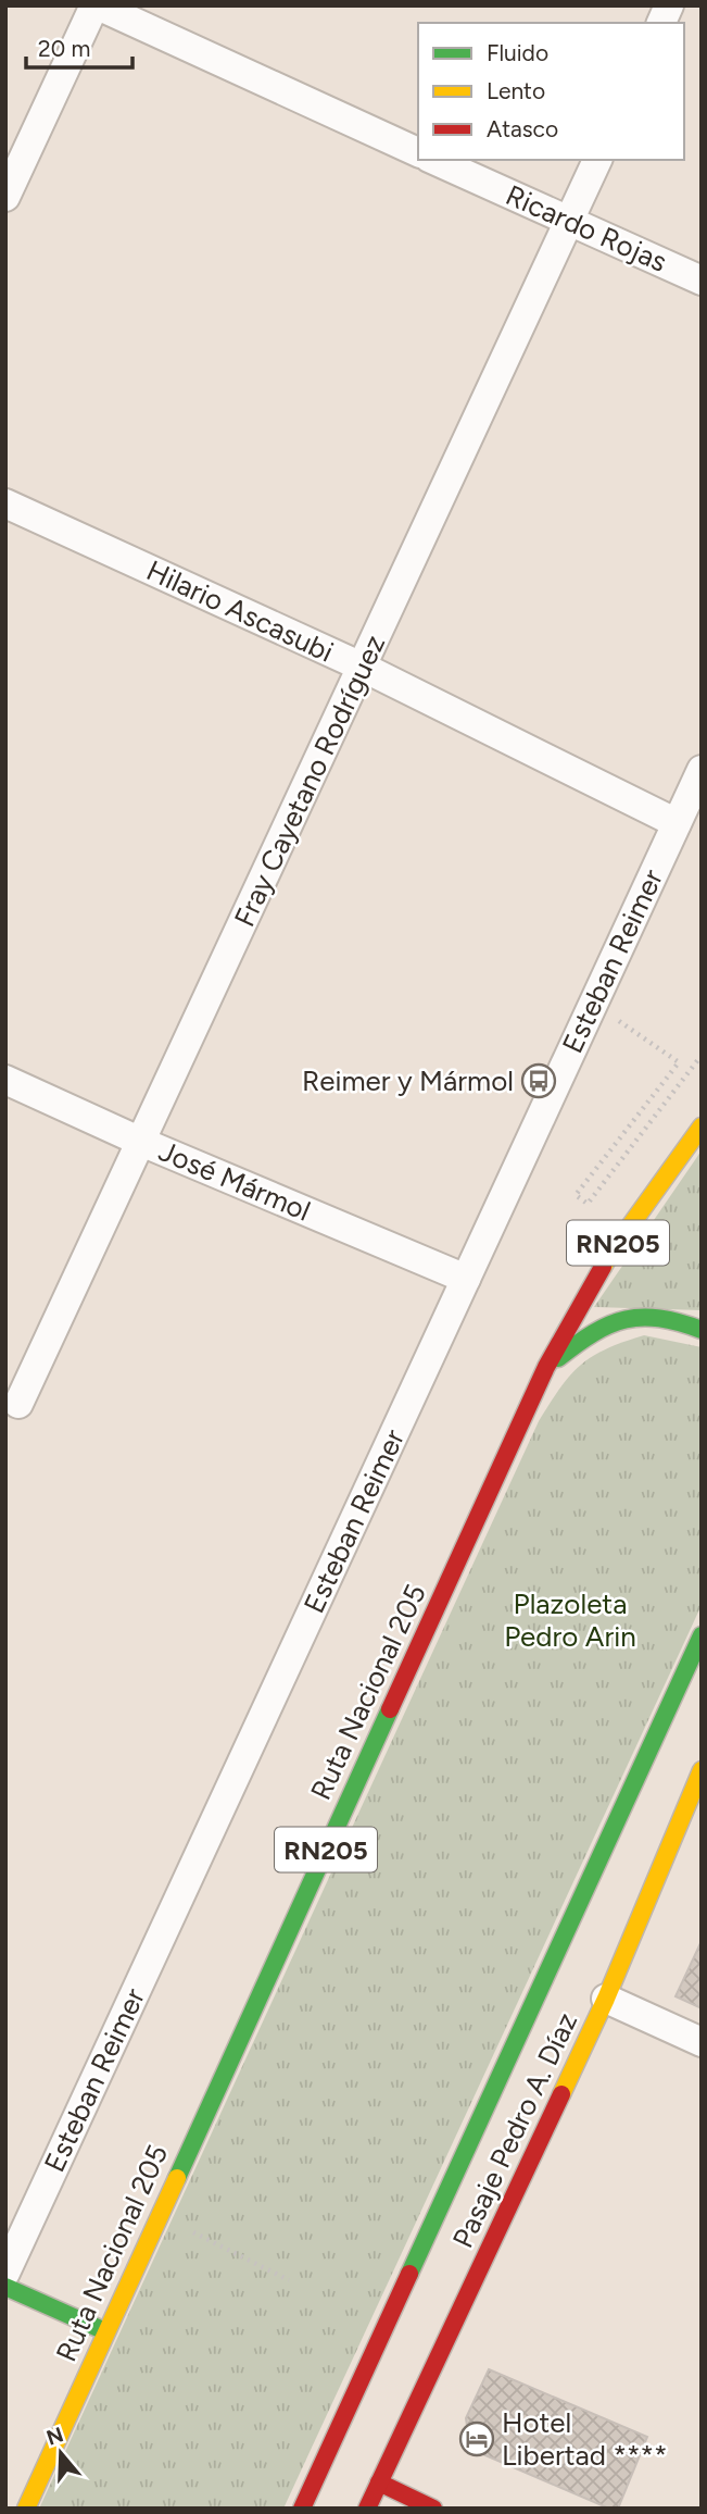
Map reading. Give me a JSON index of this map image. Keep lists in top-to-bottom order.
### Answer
{
  "streets": {
    "main road": ["RN205", "Ruta Nacional 205", "Pasaje Pedro A. Díaz"],
    "street": [
      "Ricardo Rojas",
      "Hilario Ascasubi",
      "Fray Cayetano Rodríguez",
      "Esteban Reimer",
      "José Mármol"
    ]
  },
  "crossings": [
    ["Ricardo Rojas", "Fray Cayetano Rodríguez"],
    ["Hilario Ascasubi", "Fray Cayetano Rodríguez"],
    ["Hilario Ascasubi", "Esteban Reimer"],
    ["Fray Cayetano Rodríguez", "José Mármol"],
    ["Esteban Reimer", "José Mármol"],
    ["RN205", "Ruta Nacional 205"]
  ],
  "parks": ["Plazoleta Pedro Arin"],
  "places": {
    "bus stop": ["Reimer y Mármol"],
    "hotel": ["Hotel Libertad ****"]
  },
  "legend": ["Fluido", "Lento", "Atasco"],
  "scale_bar": "20 m",
  "north": "top"
}
